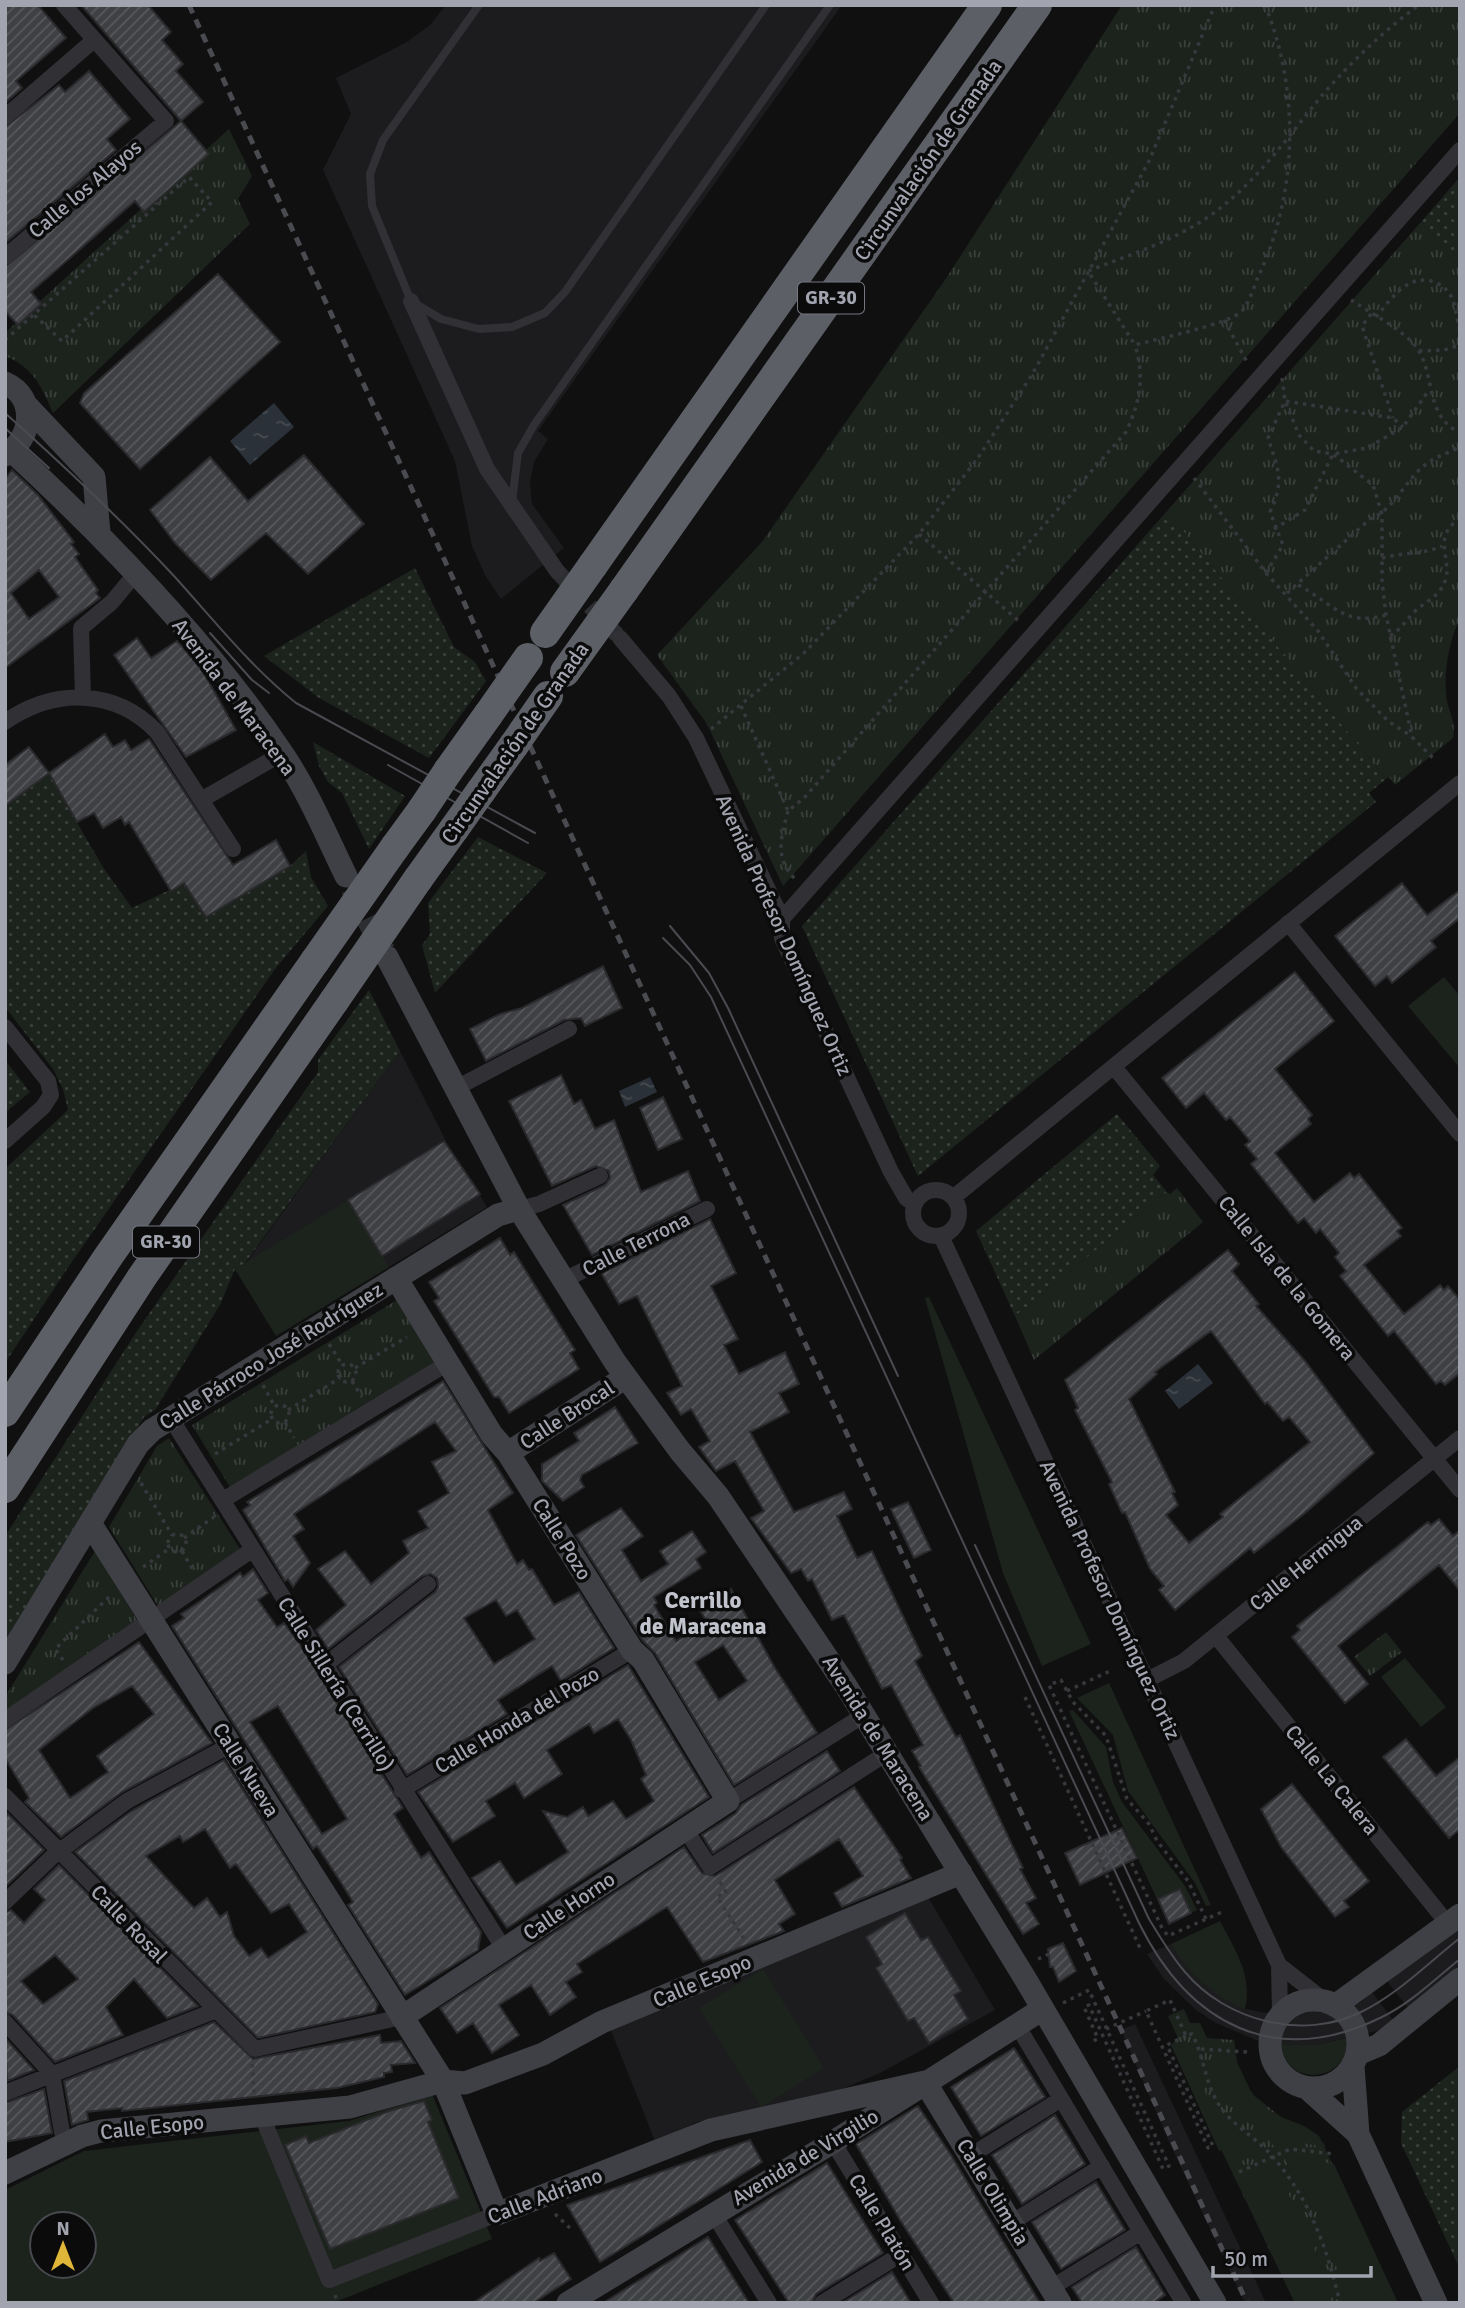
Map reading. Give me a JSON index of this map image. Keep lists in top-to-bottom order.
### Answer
{
  "streets": {
    "highway": ["Circunvalación de Granada", "GR-30"],
    "street": [
      "Calle los Alayos",
      "Avenida de Maracena",
      "Avenida Profesor Domínguez Ortiz",
      "Calle Terrona",
      "Calle Isla de la Gomera",
      "Calle Párroco José Rodríguez",
      "Calle Brocal",
      "Calle Pozo",
      "Calle Hermigua",
      "Calle Sillería (Cerrillo)",
      "Calle Honda del Pozo",
      "Calle Nueva",
      "Calle La Calera",
      "Calle Horno",
      "Calle Rosal",
      "Calle Esopo",
      "Avenida de Virgilio",
      "Calle Olimpia",
      "Calle Adriano",
      "Calle Platón"
    ]
  },
  "crossings": [
    ["Avenida de Maracena", "Calle Terrona"],
    ["Avenida de Maracena", "Calle Párroco José Rodríguez"],
    ["Avenida de Maracena", "Calle Brocal"],
    ["Avenida de Maracena", "Calle Horno"],
    ["Avenida de Maracena", "Calle Esopo"],
    ["Avenida de Maracena", "Avenida de Virgilio"],
    ["Avenida Profesor Domínguez Ortiz", "Calle Hermigua"],
    ["Calle Isla de la Gomera", "Calle Hermigua"],
    ["Calle Párroco José Rodríguez", "Calle Pozo"],
    ["Calle Párroco José Rodríguez", "Calle Sillería (Cerrillo)"],
    ["Calle Párroco José Rodríguez", "Calle Nueva"],
    ["Calle Brocal", "Calle Pozo"],
    ["Calle Pozo", "Calle Honda del Pozo"],
    ["Calle Pozo", "Calle Horno"],
    ["Calle Hermigua", "Calle La Calera"],
    ["Calle Sillería (Cerrillo)", "Calle Honda del Pozo"],
    ["Calle Sillería (Cerrillo)", "Calle Horno"],
    ["Calle Nueva", "Calle Horno"],
    ["Calle Horno", "Calle Rosal"],
    ["Avenida de Virgilio", "Calle Olimpia"],
    ["Avenida de Virgilio", "Calle Adriano"],
    ["Avenida de Virgilio", "Calle Platón"],
    ["Calle Olimpia", "Calle Adriano"]
  ],
  "districts": ["Cerrillo de Maracena"],
  "scale_bar": "50 m",
  "north": "top"
}
